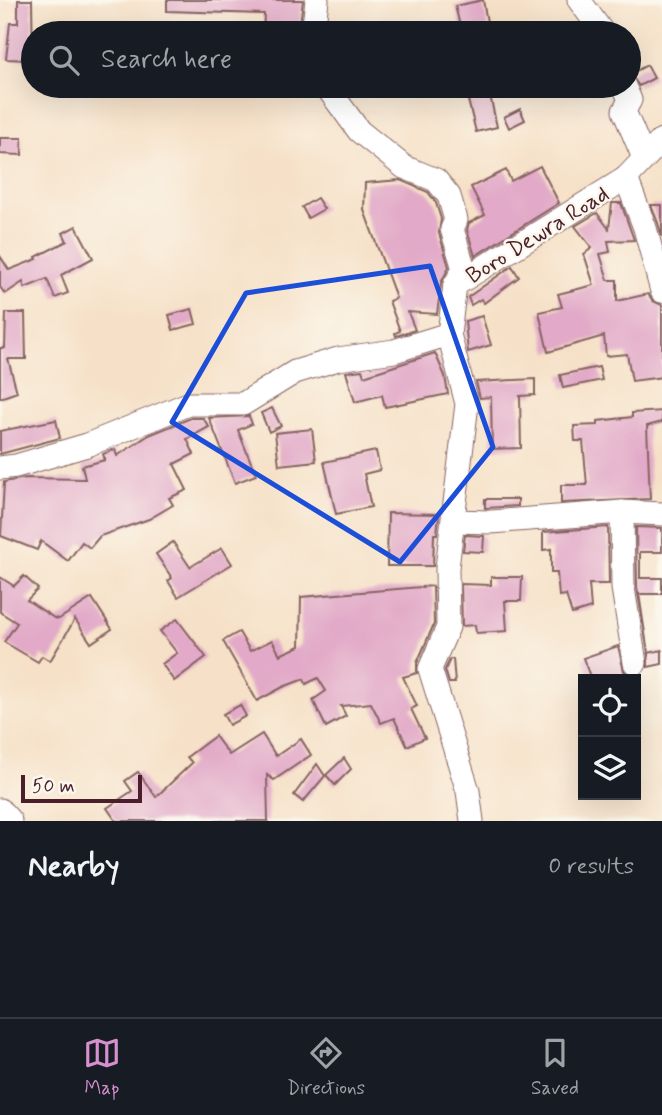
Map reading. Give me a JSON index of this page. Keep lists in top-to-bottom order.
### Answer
{
  "streets": {
    "street": ["Boro Dewra Road"]
  },
  "scale_bar": "50 m",
  "page": {
    "search": "Search here",
    "scale": "50 m",
    "heading": ["Nearby", "0 results"],
    "nav": ["Map", "Directions", "Saved"]
  }
}
